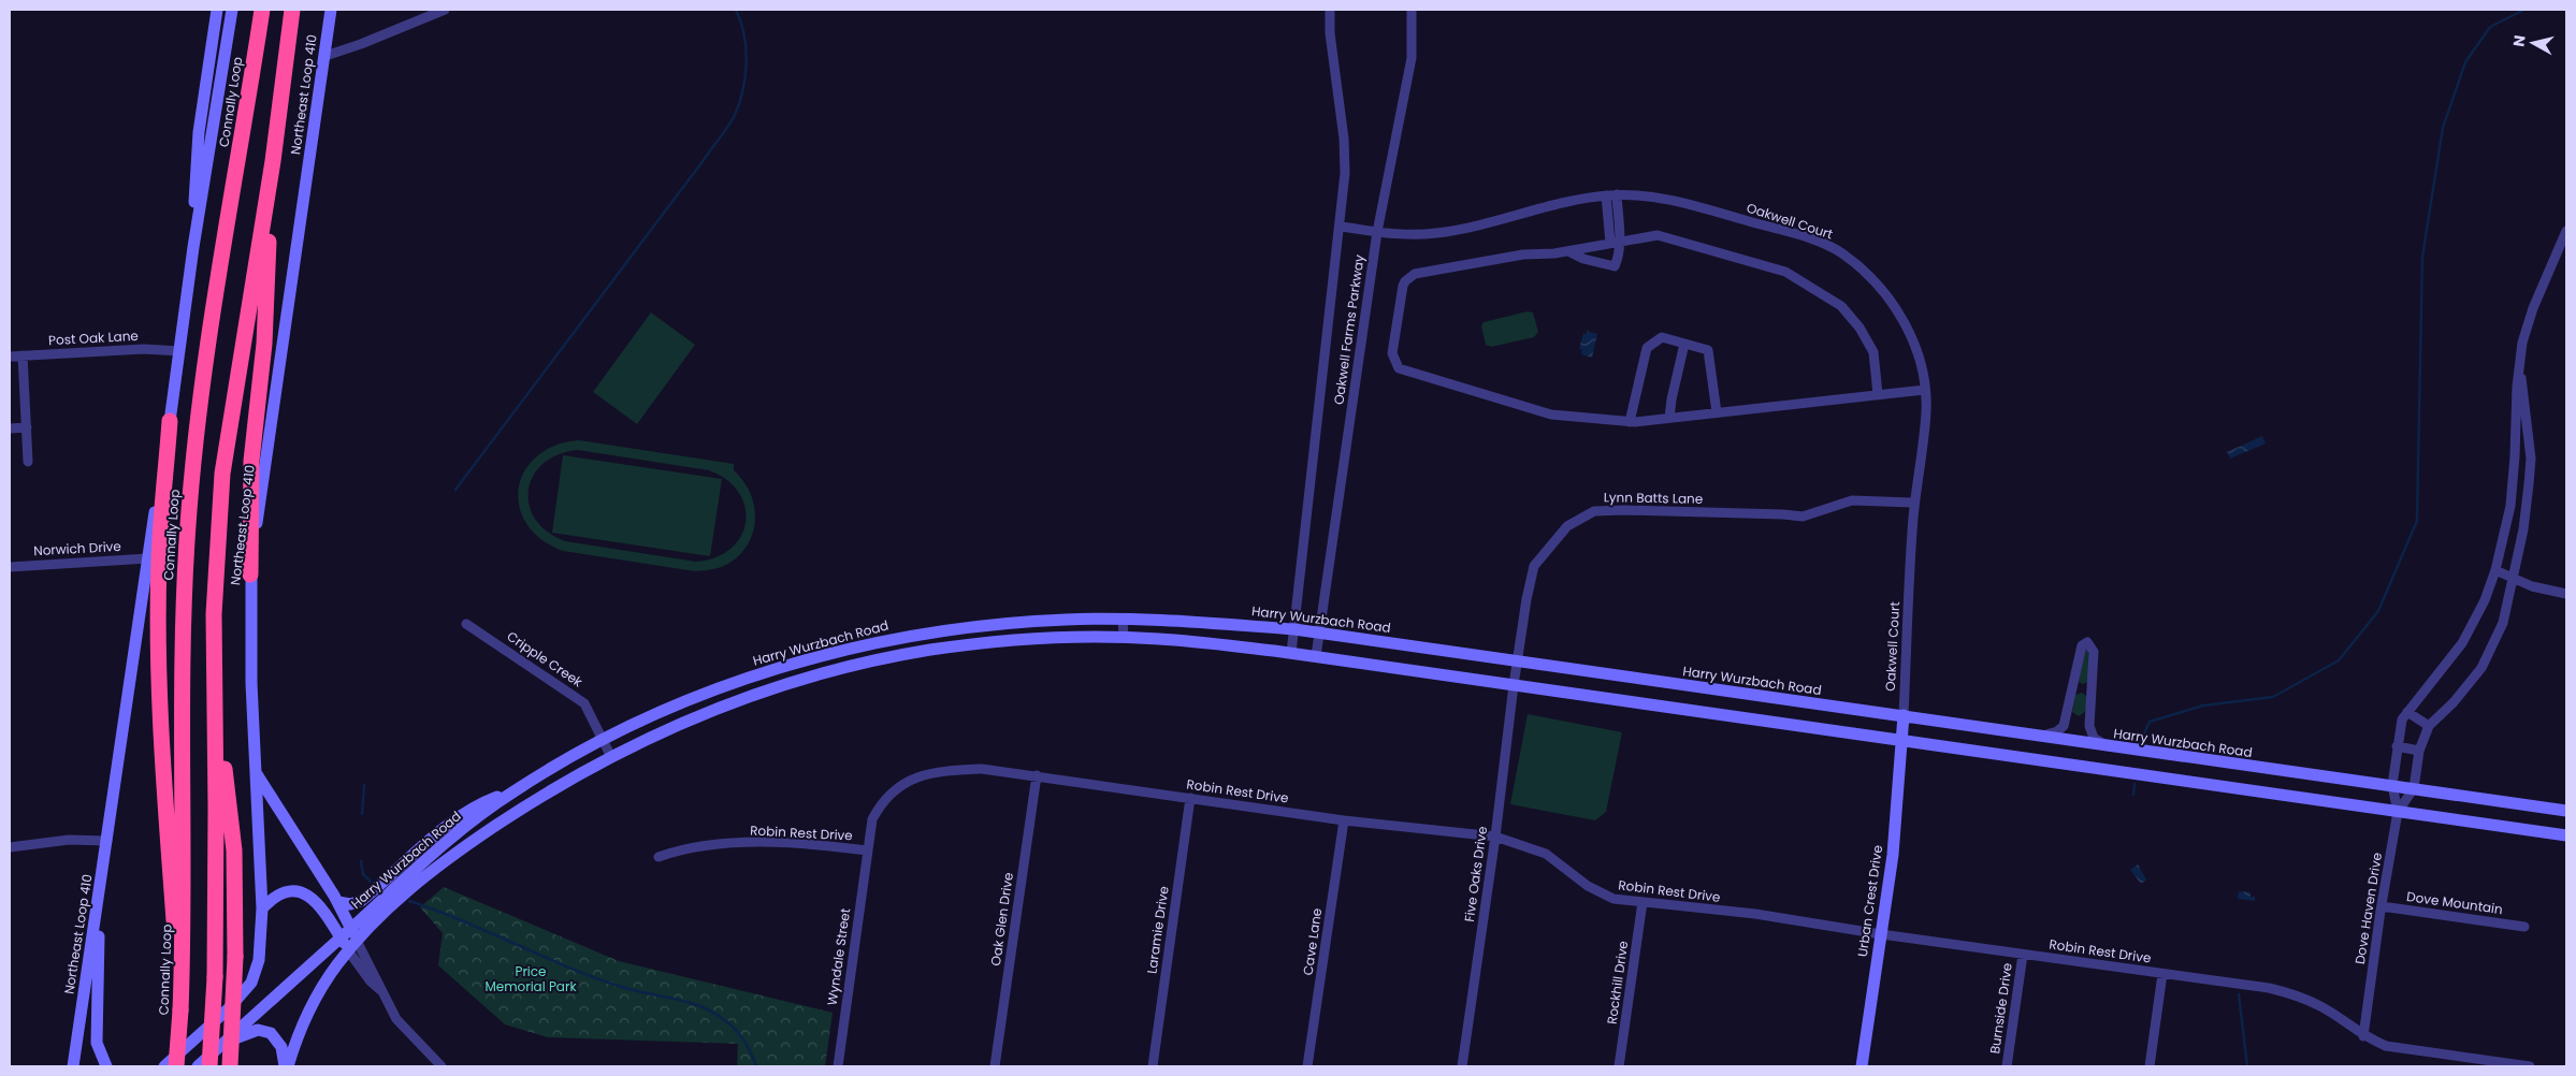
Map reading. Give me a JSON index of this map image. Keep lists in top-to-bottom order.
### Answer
{
  "streets": {
    "highway": ["Connally Loop"],
    "main road": ["Northeast Loop 410", "Harry Wurzbach Road", "Urban Crest Drive"],
    "street": [
      "Oakwell Court",
      "Oakwell Farms Parkway",
      "Post Oak Lane",
      "Lynn Batts Lane",
      "Norwich Drive",
      "Cripple Creek",
      "Robin Rest Drive",
      "Five Oaks Drive",
      "Dove Mountain",
      "Dove Haven Drive",
      "Oak Glen Drive",
      "Laramie Drive",
      "Cave Lane",
      "Wyndale Street",
      "Rockhill Drive",
      "Burnside Drive"
    ]
  },
  "crossings": [
    ["Northeast Loop 410", "Post Oak Lane"],
    ["Northeast Loop 410", "Norwich Drive"],
    ["Northeast Loop 410", "Harry Wurzbach Road"],
    ["Oakwell Court", "Oakwell Farms Parkway"],
    ["Oakwell Court", "Lynn Batts Lane"],
    ["Oakwell Court", "Harry Wurzbach Road"],
    ["Oakwell Court", "Urban Crest Drive"],
    ["Oakwell Farms Parkway", "Harry Wurzbach Road"],
    ["Lynn Batts Lane", "Harry Wurzbach Road"],
    ["Lynn Batts Lane", "Five Oaks Drive"],
    ["Harry Wurzbach Road", "Cripple Creek"],
    ["Harry Wurzbach Road", "Five Oaks Drive"],
    ["Harry Wurzbach Road", "Urban Crest Drive"],
    ["Harry Wurzbach Road", "Dove Haven Drive"],
    ["Robin Rest Drive", "Five Oaks Drive"],
    ["Robin Rest Drive", "Urban Crest Drive"],
    ["Robin Rest Drive", "Dove Haven Drive"],
    ["Robin Rest Drive", "Oak Glen Drive"],
    ["Robin Rest Drive", "Laramie Drive"],
    ["Robin Rest Drive", "Cave Lane"],
    ["Robin Rest Drive", "Wyndale Street"],
    ["Robin Rest Drive", "Rockhill Drive"],
    ["Robin Rest Drive", "Burnside Drive"],
    ["Dove Mountain", "Dove Haven Drive"]
  ],
  "parks": ["Price Memorial Park"],
  "north": "left"
}
